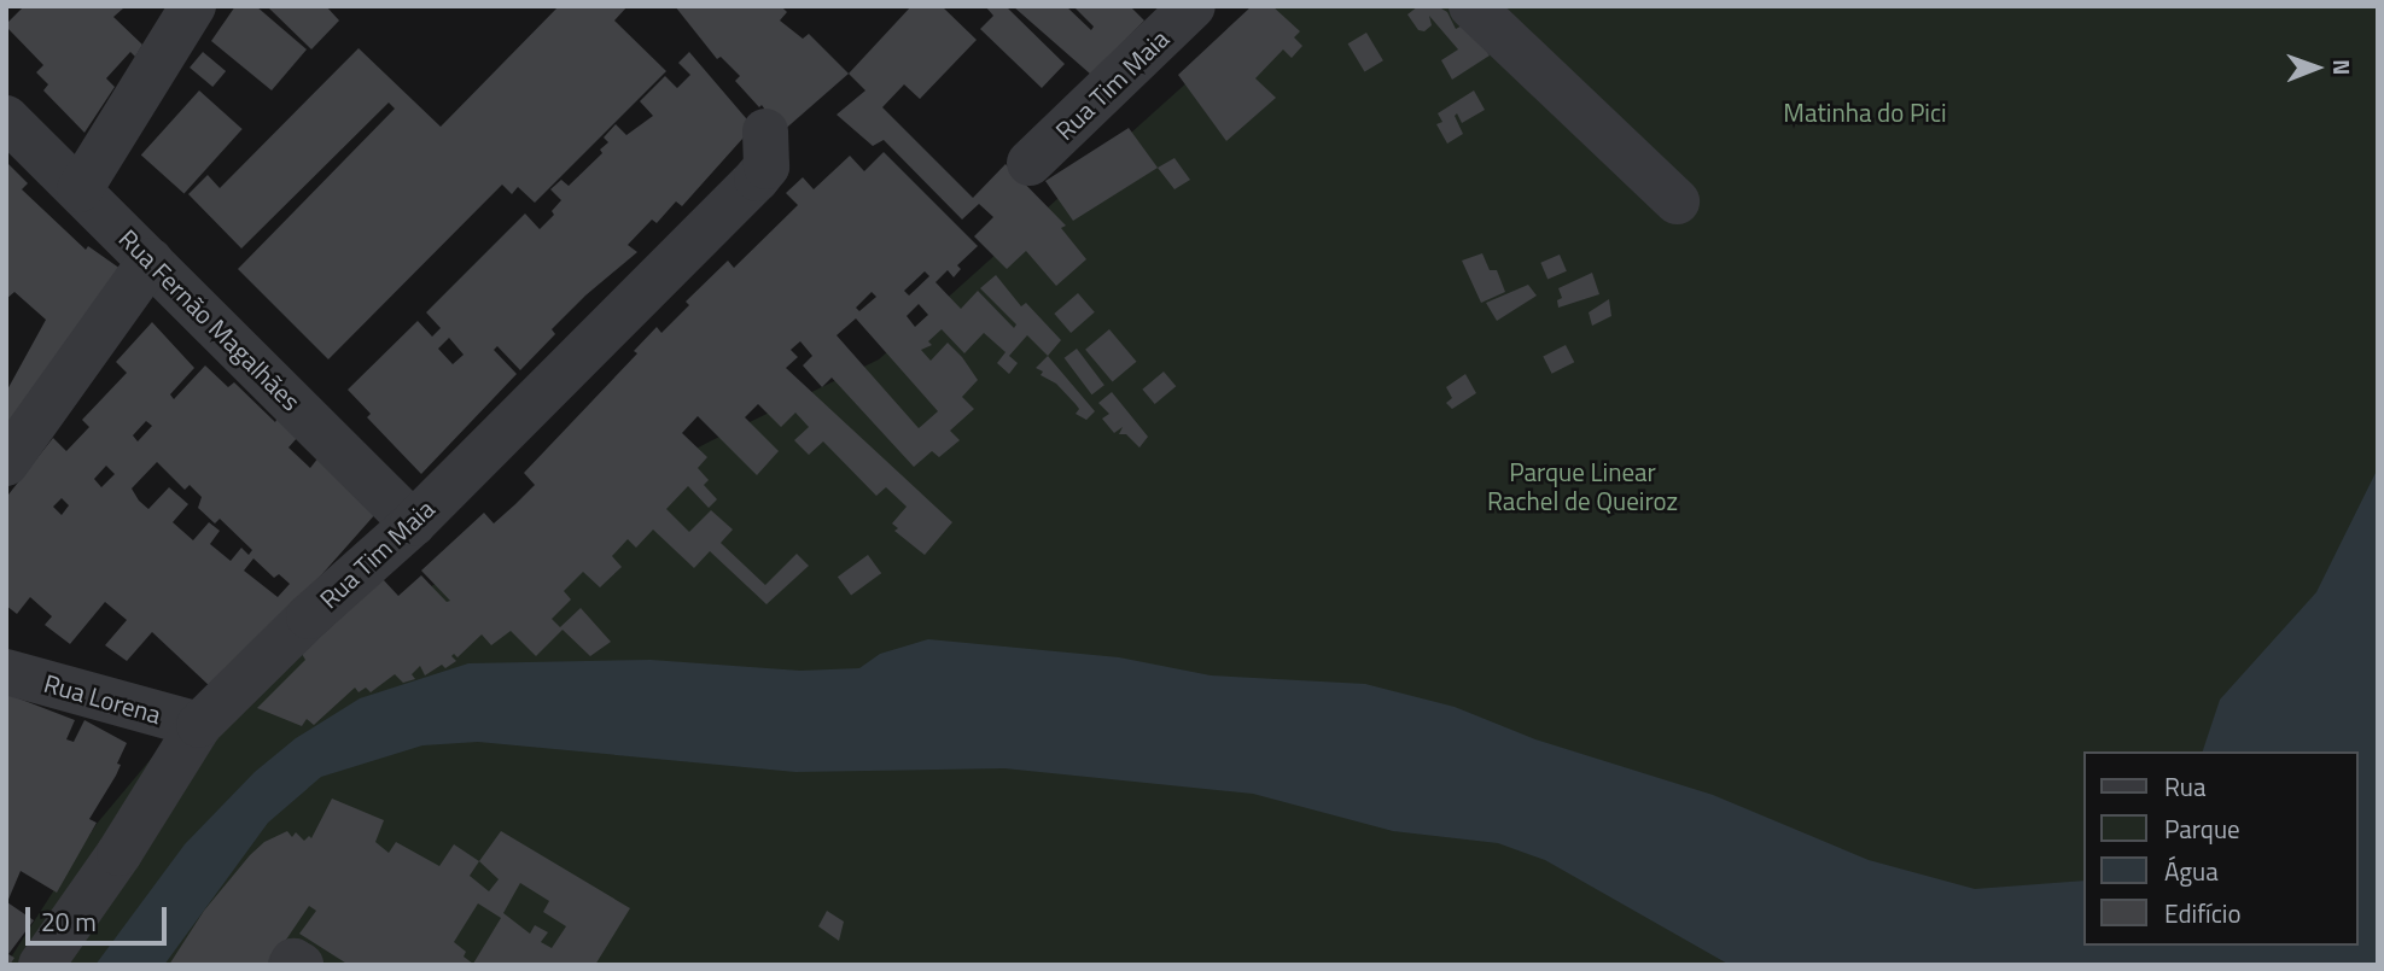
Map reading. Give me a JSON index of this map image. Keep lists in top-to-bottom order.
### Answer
{
  "streets": {
    "street": ["Rua Tim Maia", "Rua Fernão Magalhães", "Rua Lorena"]
  },
  "crossings": [
    ["Rua Tim Maia", "Rua Fernão Magalhães"],
    ["Rua Tim Maia", "Rua Lorena"]
  ],
  "parks": ["Matinha do Pici", "Parque Linear Rachel de Queiroz"],
  "legend": [
    "Rua",
    "Parque",
    "Água",
    "Edifício"
  ],
  "scale_bar": "20 m",
  "north": "right"
}
